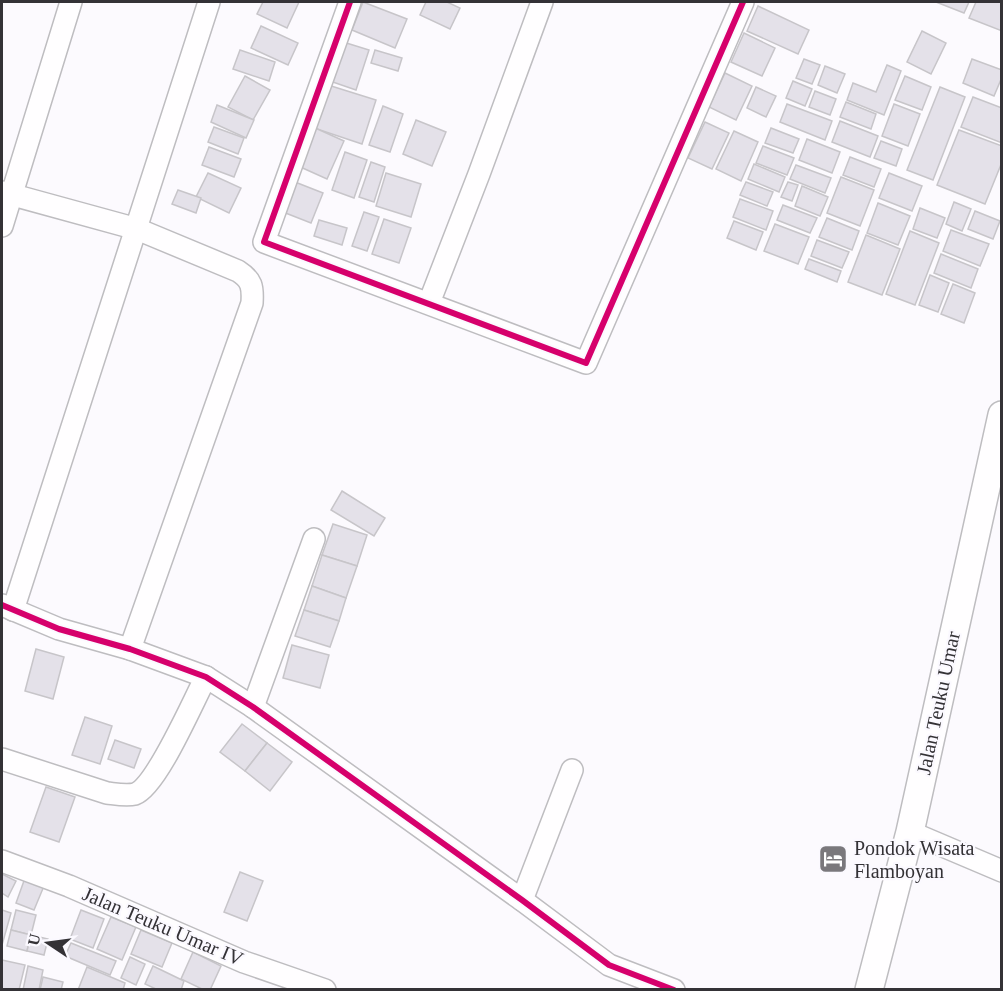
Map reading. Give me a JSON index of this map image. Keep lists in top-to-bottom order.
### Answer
{
  "streets": {
    "street": ["Jalan Teuku Umar", "Jalan Teuku Umar IV"]
  },
  "places": {
    "hotel": ["Pondok Wisata Flamboyan"]
  },
  "north": "left"
}
